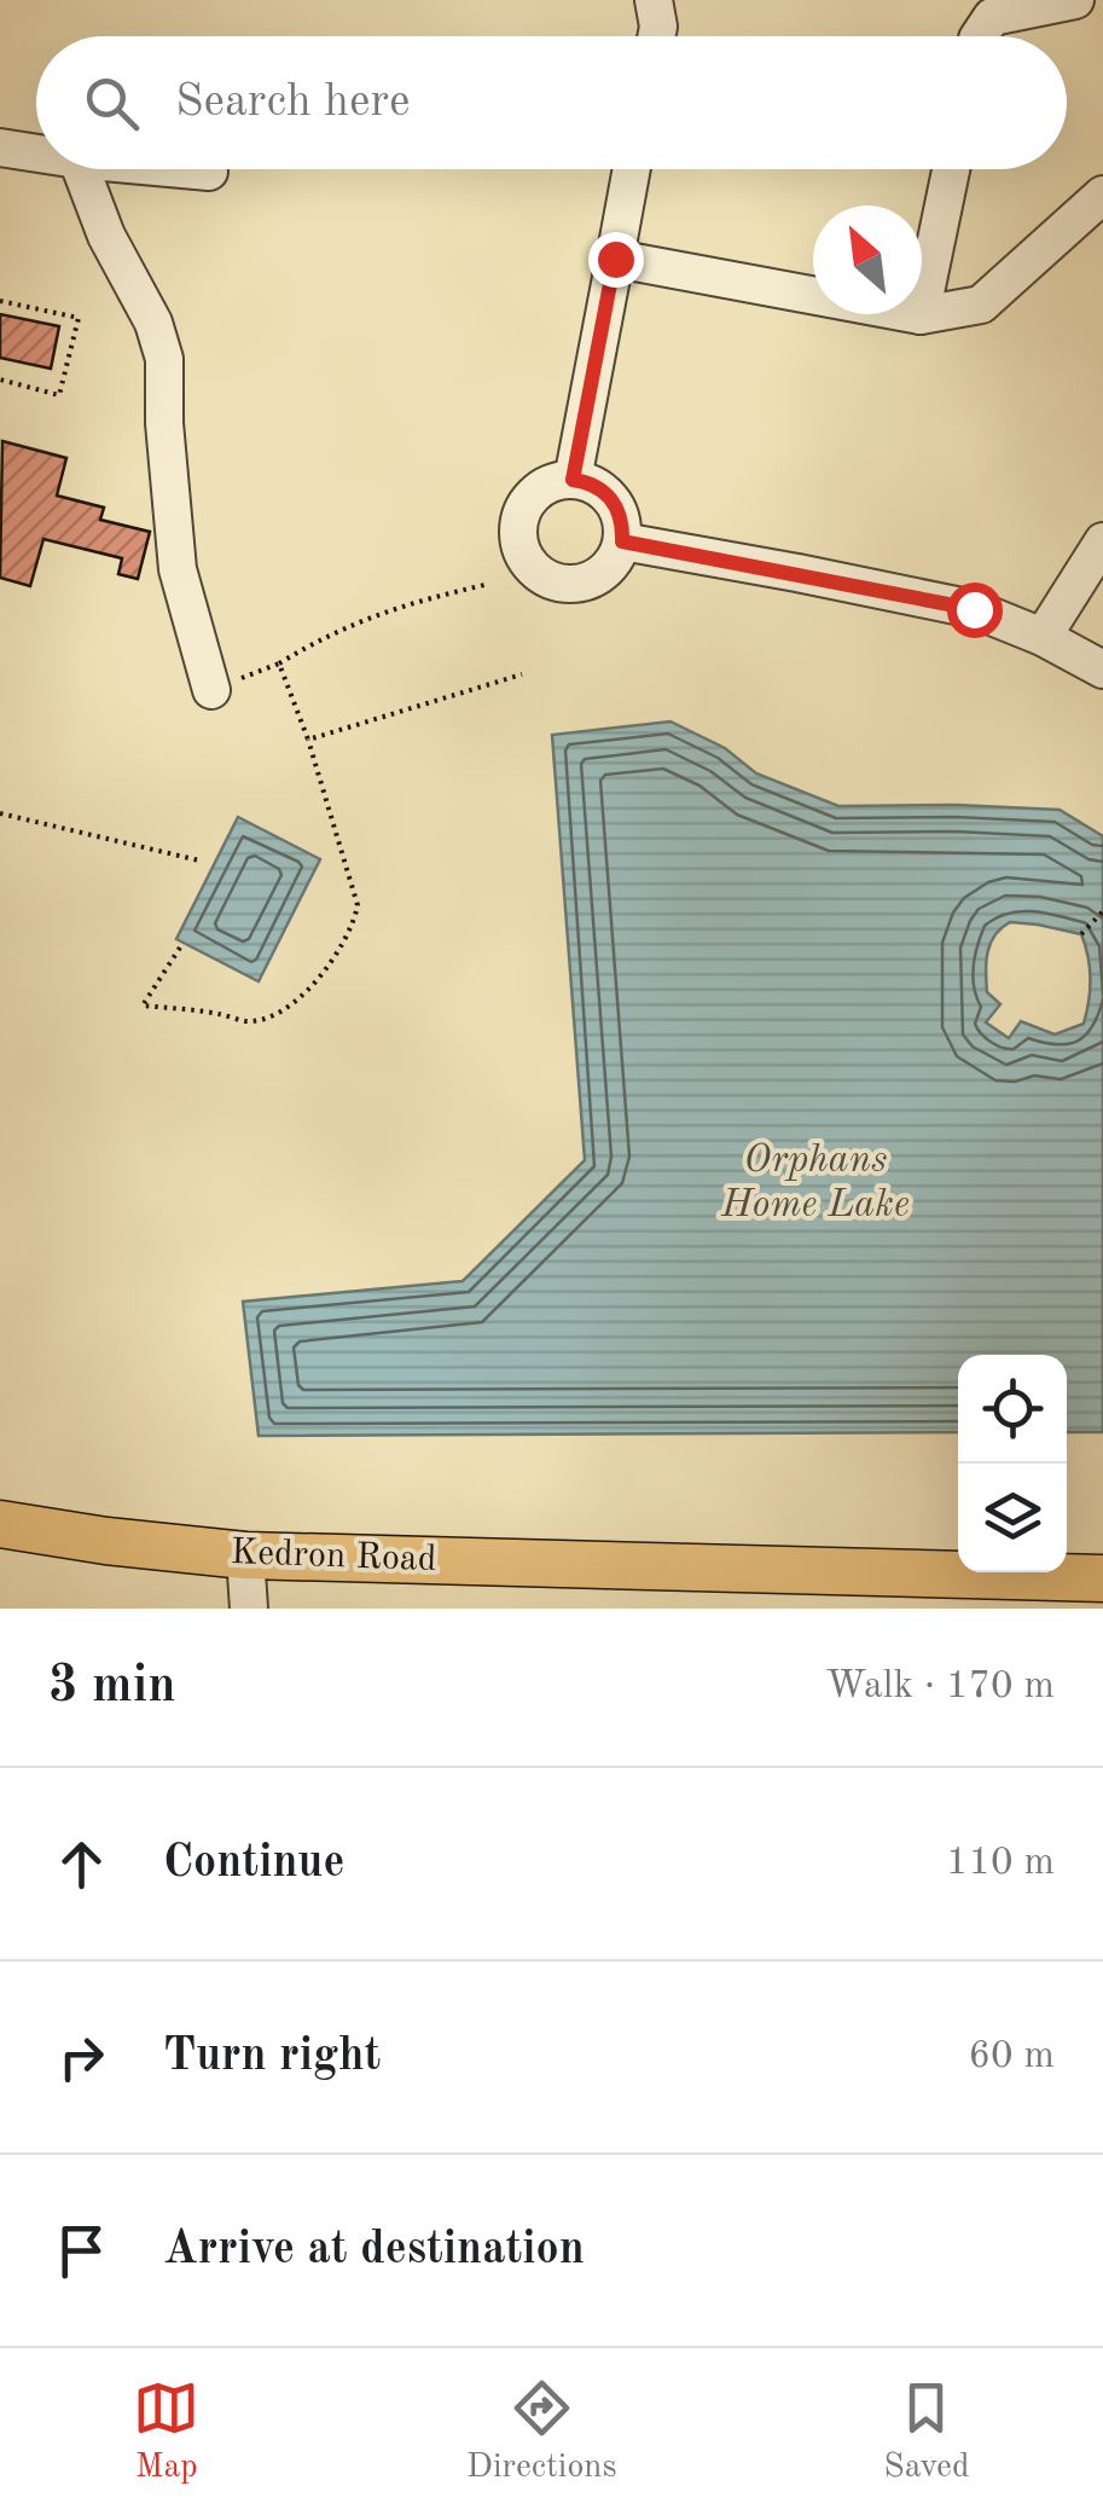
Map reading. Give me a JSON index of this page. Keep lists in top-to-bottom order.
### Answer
{
  "streets": {
    "main road": ["Kedron Road"]
  },
  "water": ["Orphans Home Lake"],
  "north": "top left",
  "page": {
    "search": "Search here",
    "heading": ["3 min", "Walk · 170 m"],
    "list": [
      ["Continue", "110 m"],
      ["Turn right", "60 m"],
      "Arrive at destination"
    ],
    "nav": ["Map", "Directions", "Saved"]
  }
}
